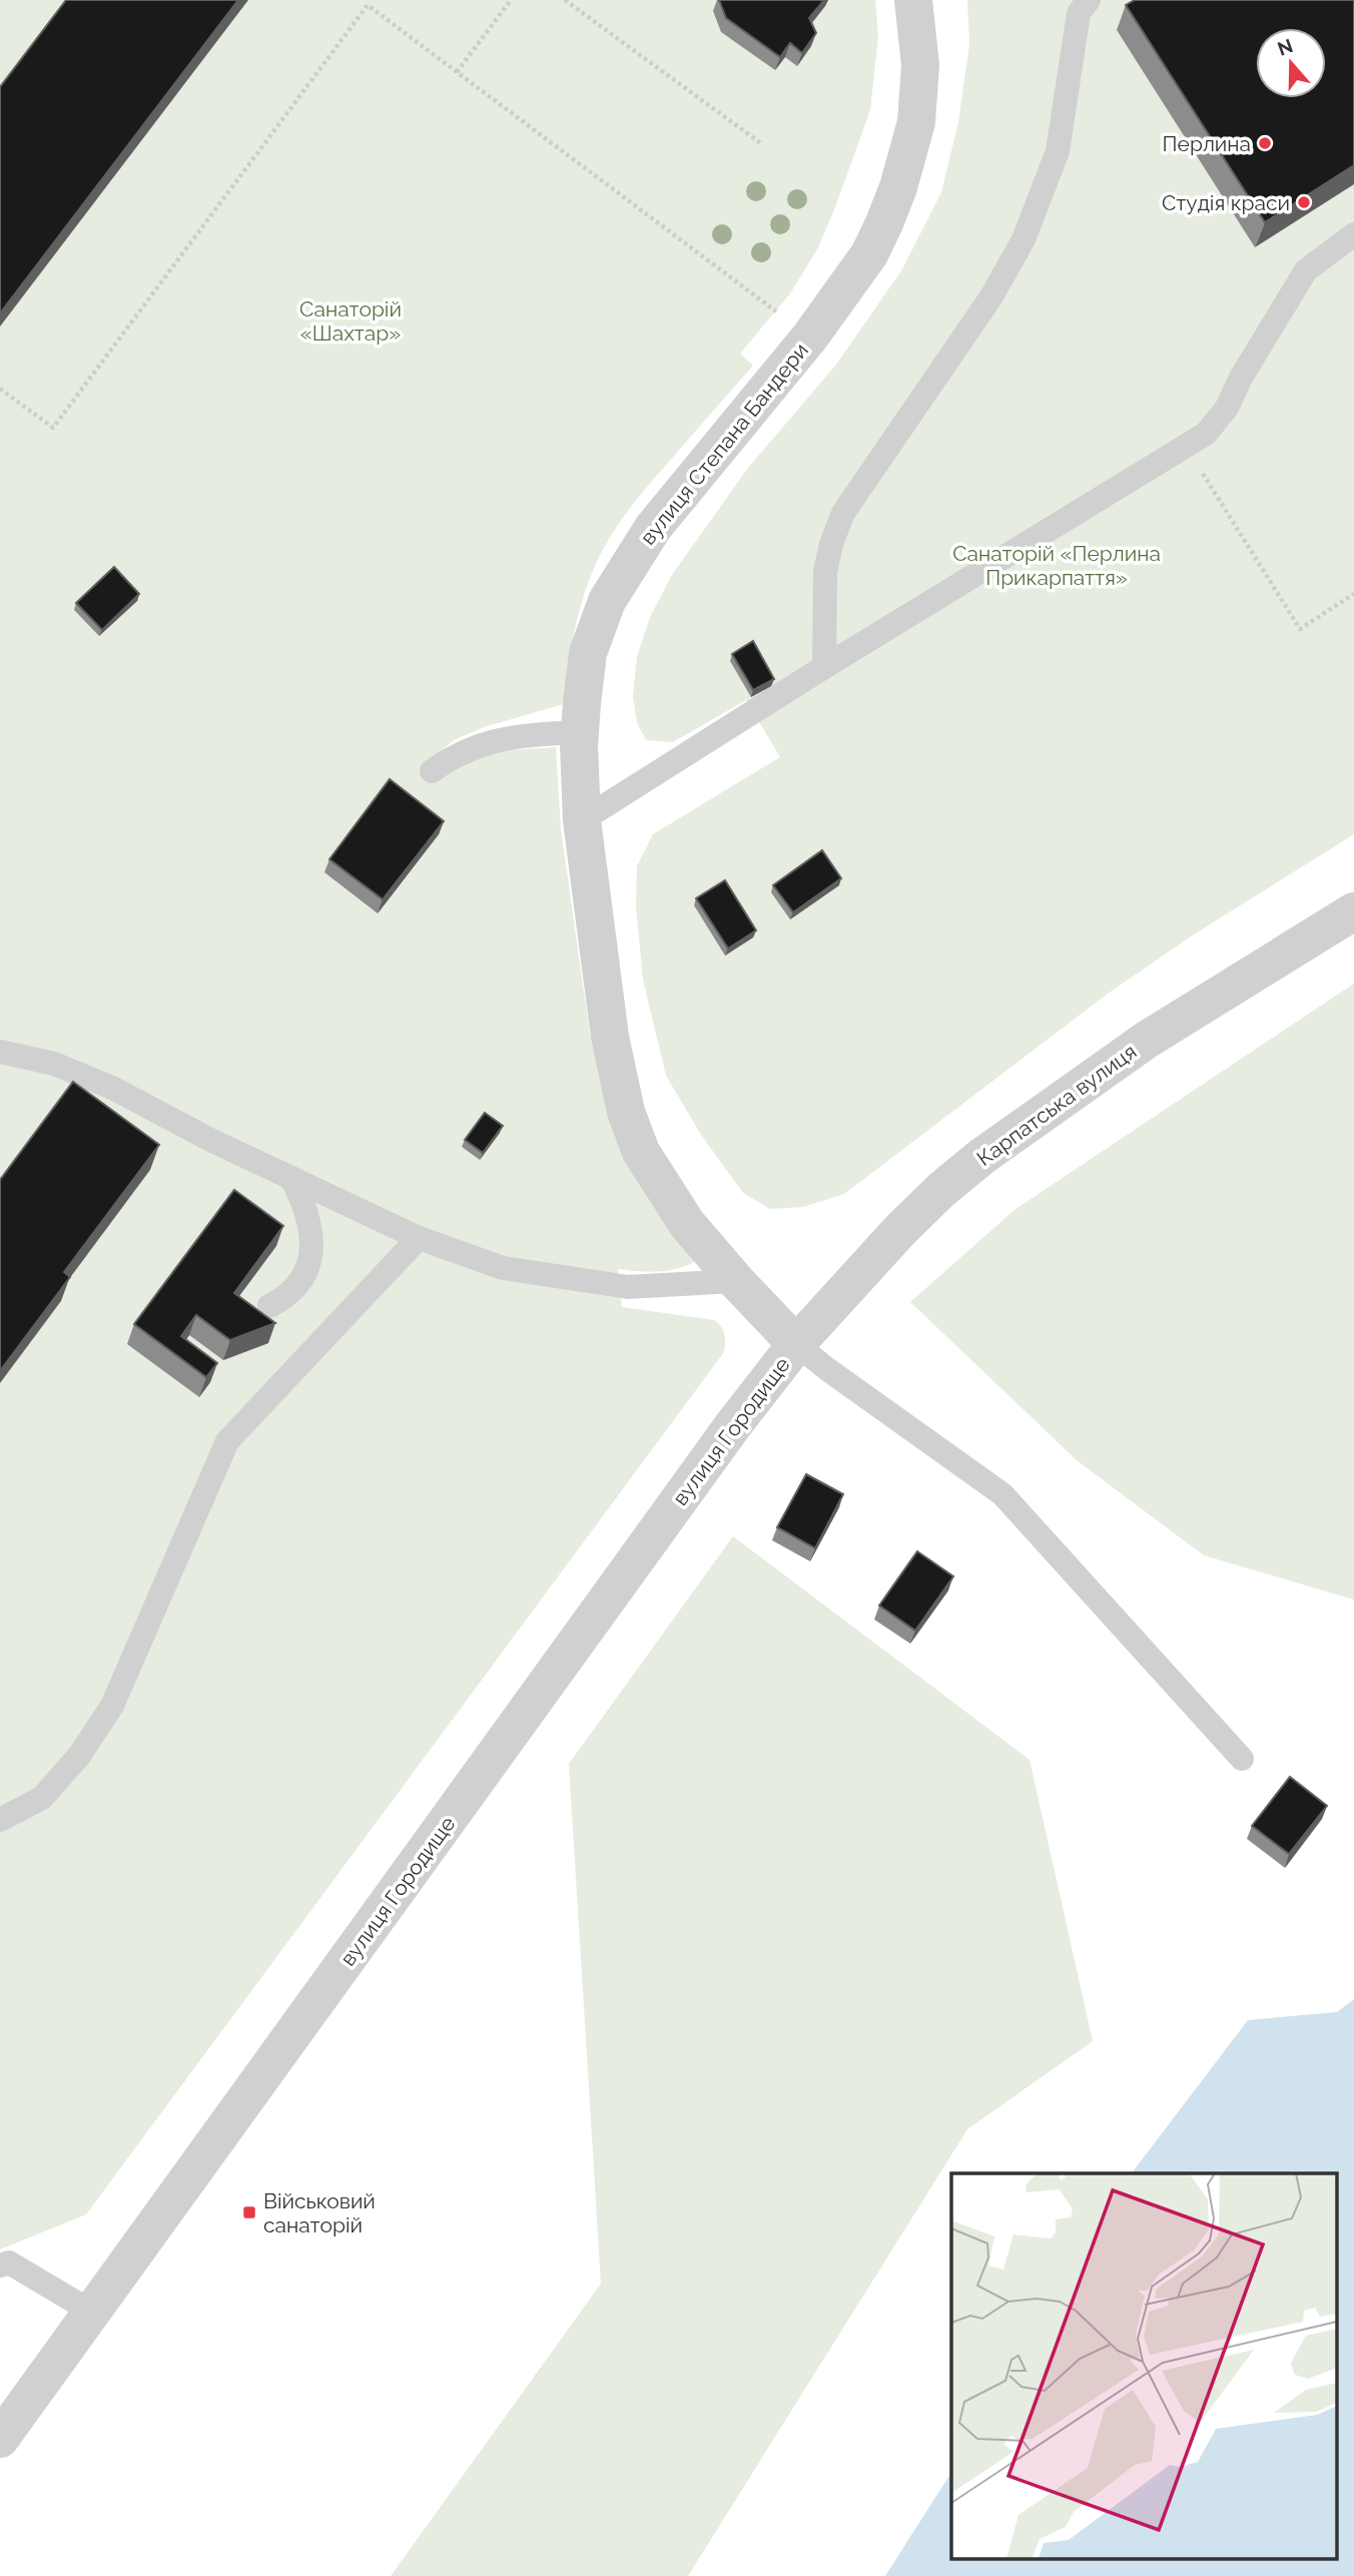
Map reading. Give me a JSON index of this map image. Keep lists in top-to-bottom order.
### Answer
{
  "streets": {
    "street": ["вулиця Степана Бандери", "Карпатська вулиця", "вулиця Городище"]
  },
  "crossings": [
    ["вулиця Степана Бандери", "Карпатська вулиця"],
    ["вулиця Степана Бандери", "вулиця Городище"],
    ["Карпатська вулиця", "вулиця Городище"]
  ],
  "parks": ["Санаторій «Шахтар»", "Санаторій «Перлина Прикарпаття»"],
  "places": {
    "other": ["Перлина", "Студія краси"],
    "transit": ["Військовий санаторій"]
  },
  "north": "top"
}
